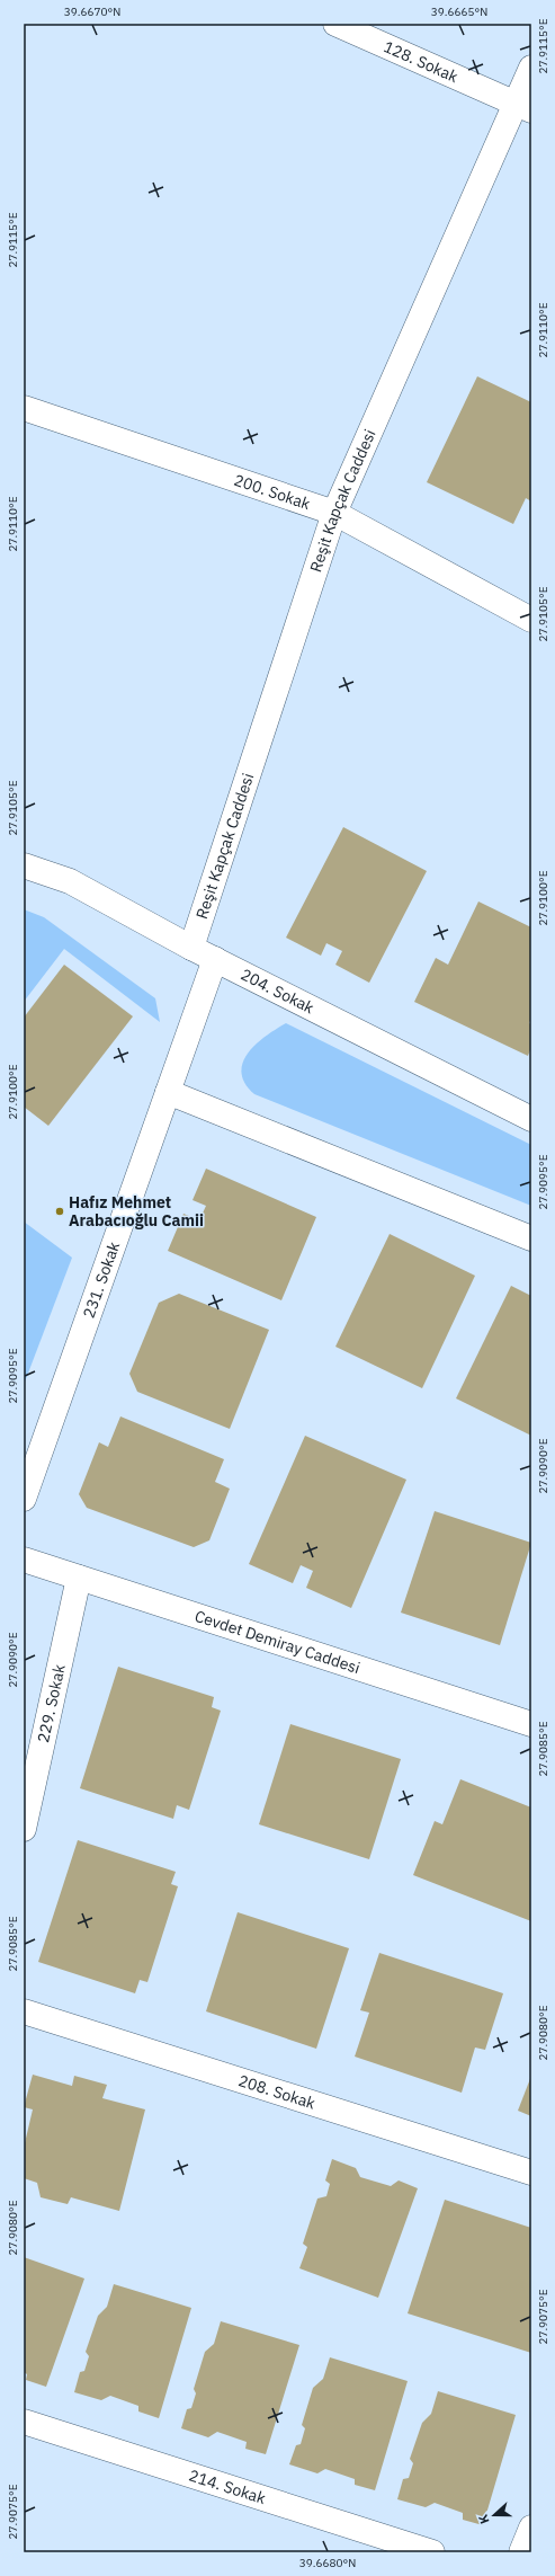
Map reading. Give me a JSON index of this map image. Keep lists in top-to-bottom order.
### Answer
{
  "streets": {
    "street": [
      "128. Sokak",
      "200. Sokak",
      "Reşit Kapçak Caddesi",
      "204. Sokak",
      "231. Sokak",
      "Cevdet Demiray Caddesi",
      "229. Sokak",
      "208. Sokak",
      "214. Sokak"
    ]
  },
  "crossings": [
    ["128. Sokak", "Reşit Kapçak Caddesi"],
    ["200. Sokak", "Reşit Kapçak Caddesi"],
    ["Reşit Kapçak Caddesi", "204. Sokak"],
    ["204. Sokak", "231. Sokak"],
    ["Cevdet Demiray Caddesi", "229. Sokak"]
  ],
  "places": ["Hafız Mehmet Arabacıoğlu Camii"],
  "north": "left",
  "coordinates": [
    "39.6670°N",
    "39.6665°N",
    "27.9115°E",
    "27.9110°E",
    "27.9105°E",
    "27.9100°E",
    "27.9095°E",
    "27.9090°E",
    "27.9085°E",
    "27.9080°E",
    "27.9075°E",
    "39.6680°N"
  ]
}
